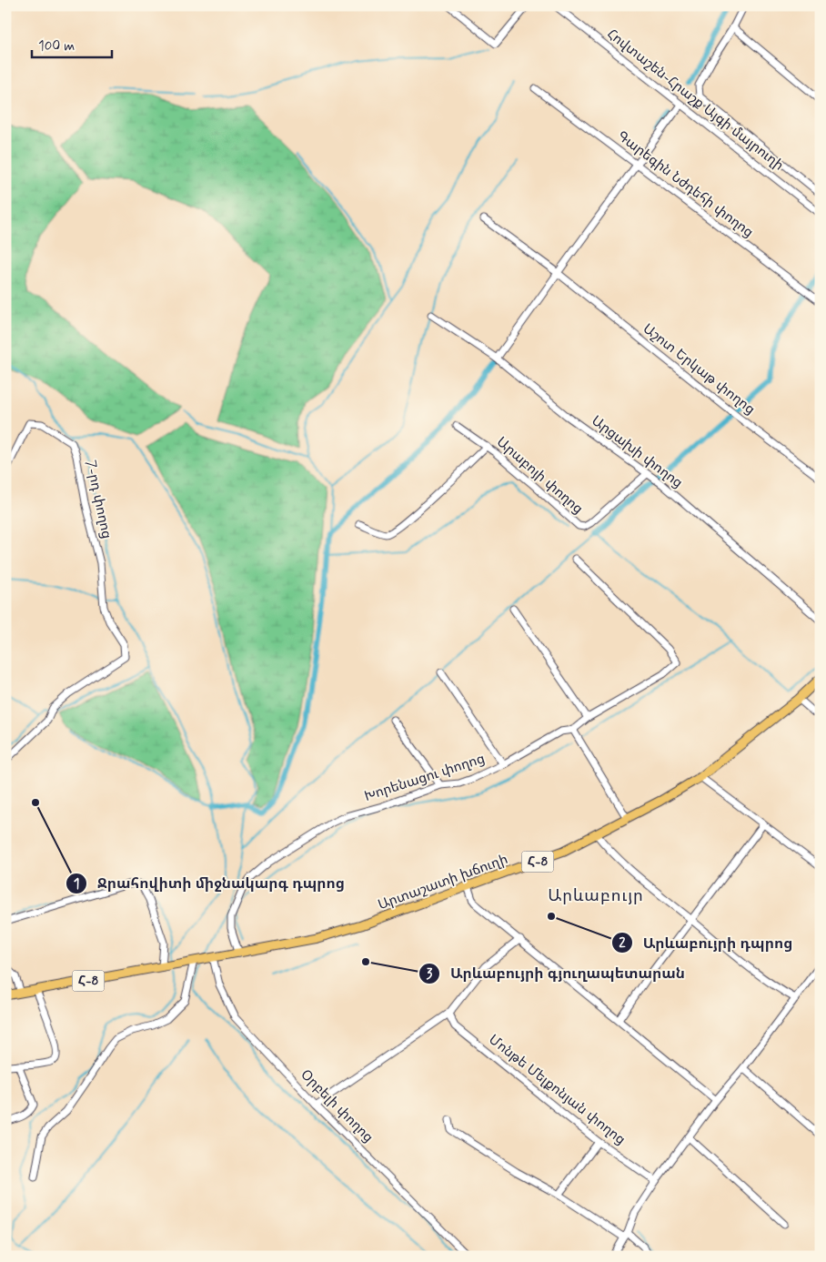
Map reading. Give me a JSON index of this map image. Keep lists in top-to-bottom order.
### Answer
{
  "streets": {
    "main road": ["Հ-8", "Արտաշատի խճուղի"],
    "street": [
      "Հովտաշեն-Հրաշք Այգի մայրուղի",
      "Գարեգին Նժդեհի փողոց",
      "Աշոտ Երկաթ փողոց",
      "Արցախի փողոց",
      "Արաբոյի փողոց",
      "7-րդ փողոց",
      "Խորենացու փողոց",
      "Մոնթե Մելքոնյան փողոց",
      "Օրբելի փողոց"
    ]
  },
  "crossings": [
    ["Արցախի փողոց", "Արաբոյի փողոց"],
    ["Խորենացու փողոց", "Արտաշատի խճուղի"],
    ["Հ-8", "Արտաշատի խճուղի"],
    ["Հ-8", "Օրբելի փողոց"],
    ["Արտաշատի խճուղի", "Օրբելի փողոց"]
  ],
  "districts": ["Արևաբույր"],
  "places": ["Ջրահովիտի միջնակարգ դպրոց", "Արևաբույրի դպրոց", "Արևաբույրի գյուղապետարան"],
  "scale_bar": "100 m"
}
